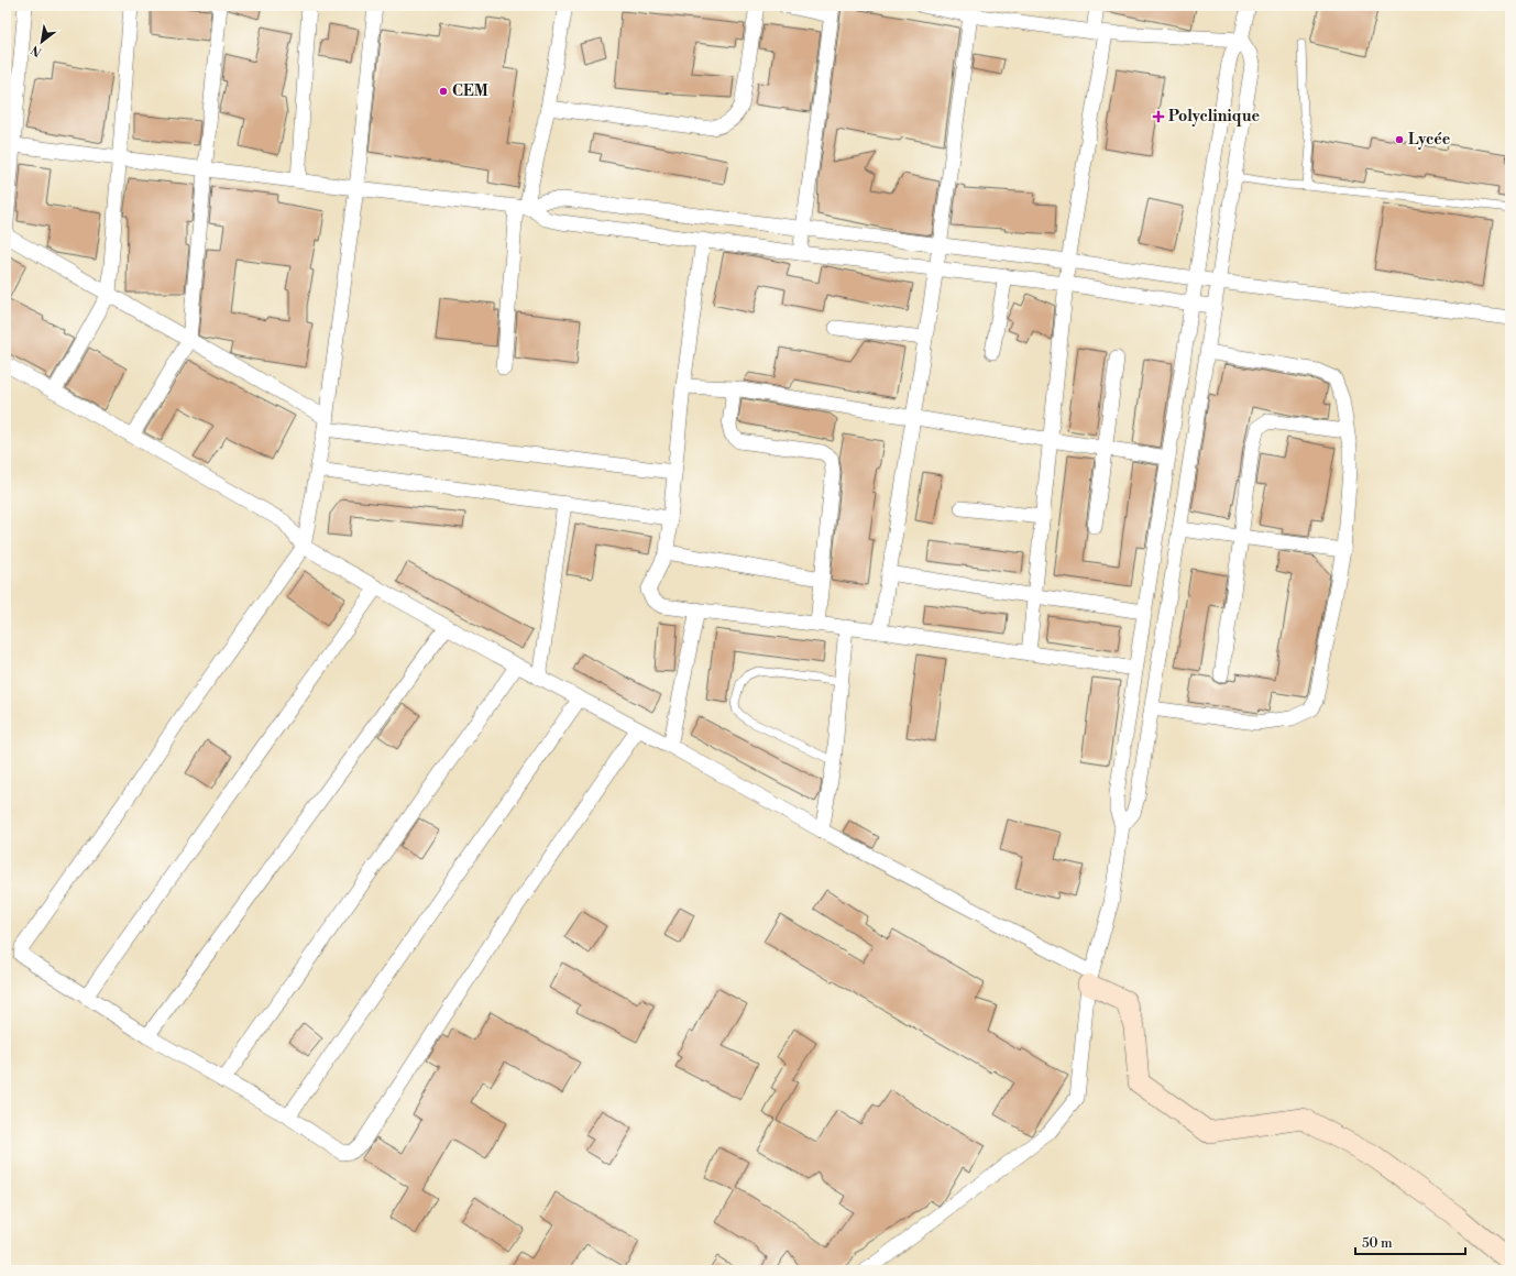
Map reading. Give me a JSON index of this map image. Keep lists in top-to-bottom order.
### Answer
{
  "places": {
    "other": ["CEM", "Lycée"],
    "health": ["Polyclinique"]
  },
  "scale_bar": "50 m",
  "north": "bottom left"
}
